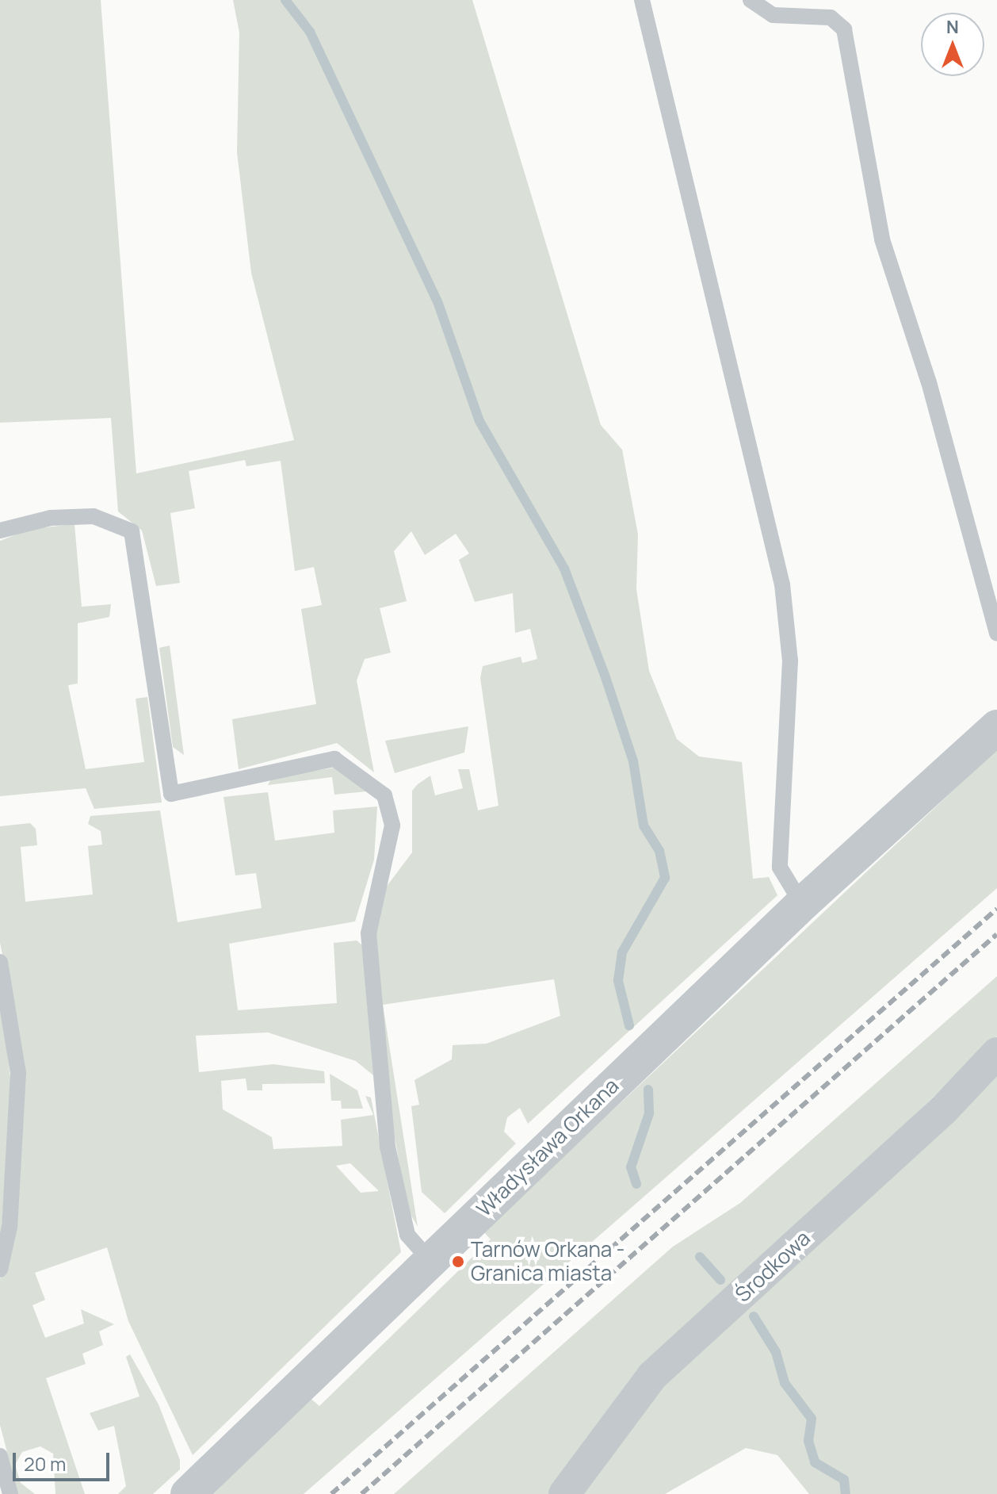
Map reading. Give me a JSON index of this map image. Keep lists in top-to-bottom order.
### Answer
{
  "streets": {
    "street": ["Władysława Orkana", "Środkowa"]
  },
  "places": ["Tarnów Orkana - Granica miasta"],
  "scale_bar": "20 m",
  "north": "top"
}
